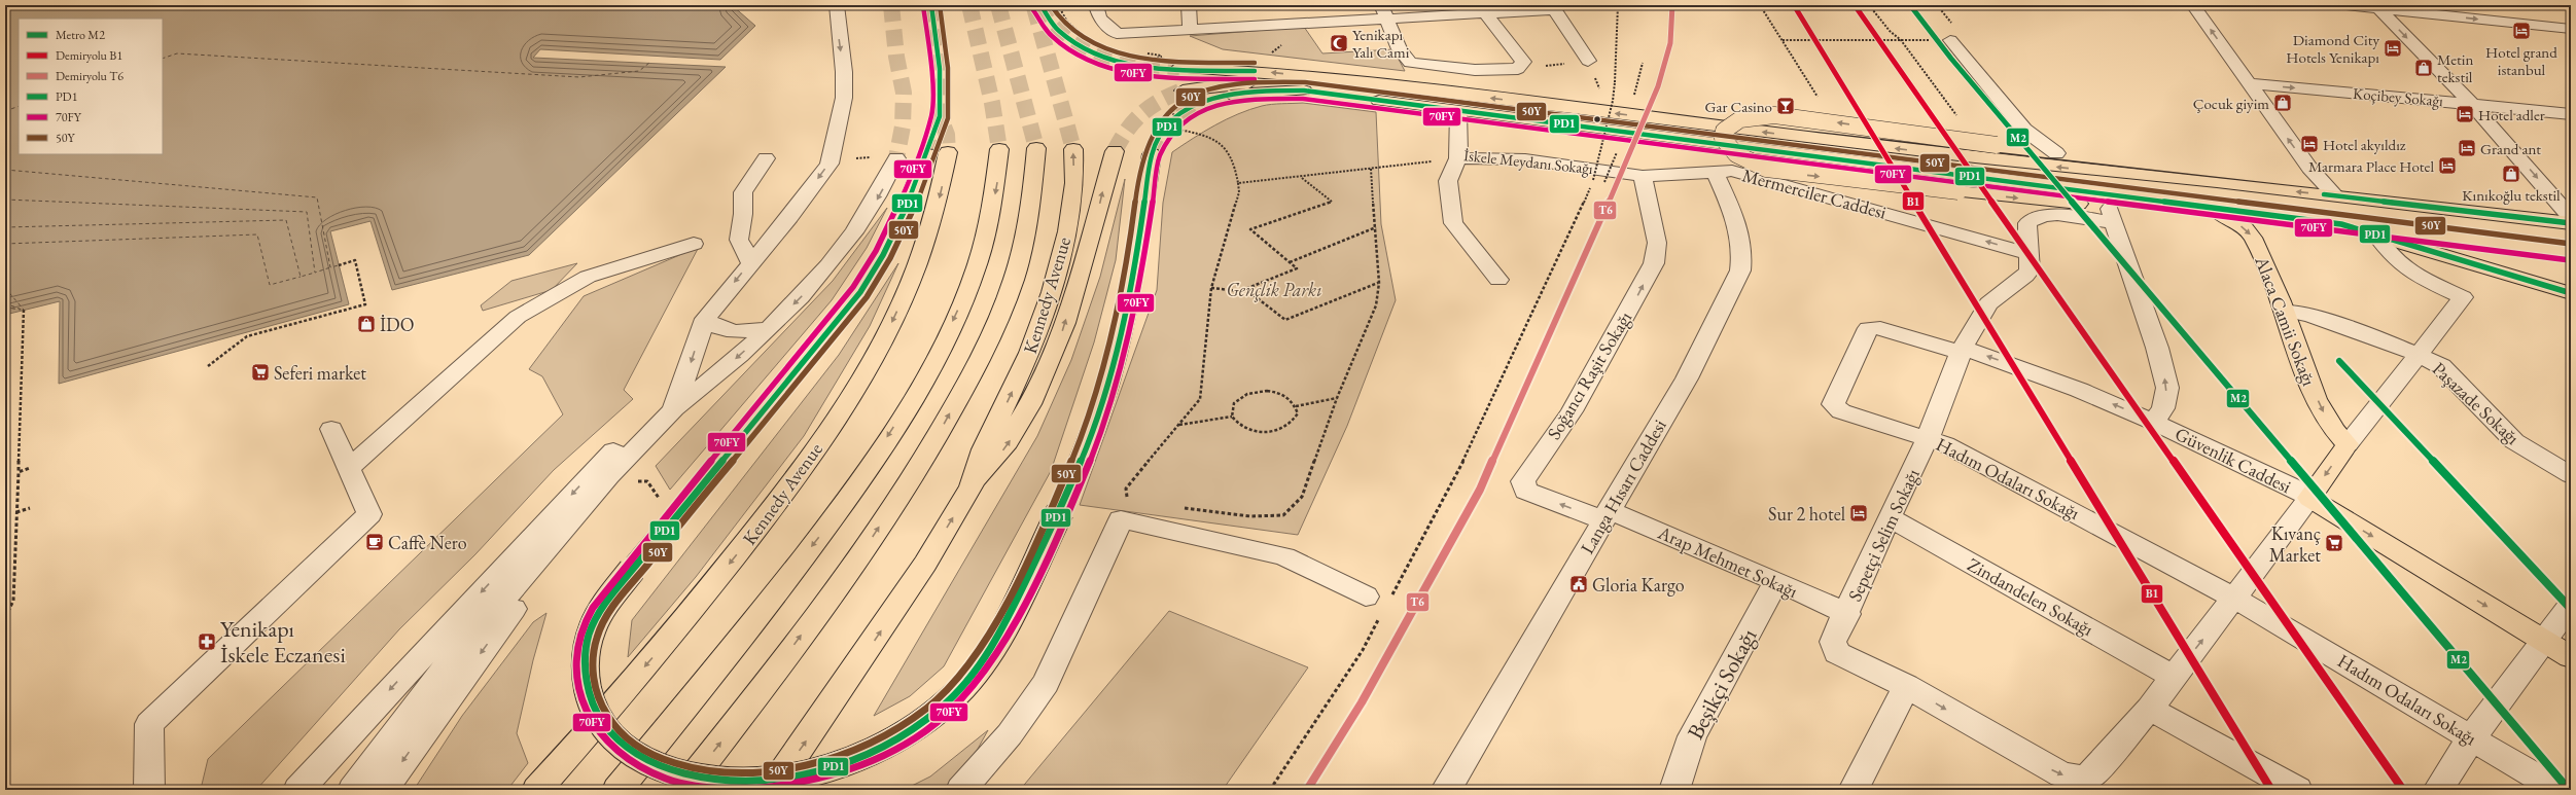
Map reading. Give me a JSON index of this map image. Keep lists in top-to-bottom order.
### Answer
{
  "streets": {
    "main road": ["Kennedy Avenue", "Alaca Camii Sokağı", "Güvenlik Caddesi"],
    "street": [
      "Koçibey Sokağı",
      "İskele Meydanı Sokağı",
      "Mermerciler Caddesi",
      "Soğancı Raşit Sokağı",
      "Paşazade Sokağı",
      "Hadım Odaları Sokağı",
      "Langa Hısarı Caddesi",
      "Sepetçi Selim Sokağı",
      "Arap Mehmet Sokağı",
      "Zindandelen Sokağı",
      "Beşikçi Sokağı"
    ]
  },
  "crossings": [
    ["İskele Meydanı Sokağı", "Mermerciler Caddesi"],
    ["İskele Meydanı Sokağı", "Soğancı Raşit Sokağı"],
    ["Mermerciler Caddesi", "Soğancı Raşit Sokağı"],
    ["Mermerciler Caddesi", "Langa Hısarı Caddesi"],
    ["Mermerciler Caddesi", "Sepetçi Selim Sokağı"],
    ["Alaca Camii Sokağı", "Paşazade Sokağı"],
    ["Soğancı Raşit Sokağı", "Langa Hısarı Caddesi"],
    ["Soğancı Raşit Sokağı", "Arap Mehmet Sokağı"],
    ["Güvenlik Caddesi", "Hadım Odaları Sokağı"],
    ["Güvenlik Caddesi", "Sepetçi Selim Sokağı"],
    ["Hadım Odaları Sokağı", "Sepetçi Selim Sokağı"],
    ["Langa Hısarı Caddesi", "Arap Mehmet Sokağı"],
    ["Sepetçi Selim Sokağı", "Arap Mehmet Sokağı"],
    ["Sepetçi Selim Sokağı", "Zindandelen Sokağı"],
    ["Arap Mehmet Sokağı", "Beşikçi Sokağı"]
  ],
  "one_way": ["Mermerciler Caddesi", "Alaca Camii Sokağı"],
  "parks": ["Gençlik Parkı"],
  "places": {
    "hotel": [
      "Hotel grand istanbul",
      "Diamond City Hotels Yenikapı",
      "Hotel adler",
      "Hotel akyıldız",
      "Grand ant",
      "Marmara Place Hotel",
      "Sur 2 hotel"
    ],
    "mosque": ["Yenikapı Yalı Cami"],
    "shop": [
      "Metin tekstil",
      "Çocuk giyim",
      "Kınıkoğlu tekstil",
      "İDO"
    ],
    "bar": ["Gar Casino"],
    "supermarket": ["Seferi market", "Kıvanç Market"],
    "cafe": ["Caffè Nero"],
    "public building": ["Gloria Kargo"],
    "pharmacy": ["Yenikapı İskele Eczanesi"]
  },
  "lines": [
    "metro line M2",
    "rail line B1",
    "rail line T6",
    "transit line PD1",
    "transit line 50Y",
    "transit line 70FY"
  ],
  "legend": [
    "Metro M2",
    "Demiryolu B1",
    "Demiryolu T6",
    "PD1",
    "70FY",
    "50Y"
  ]
}
